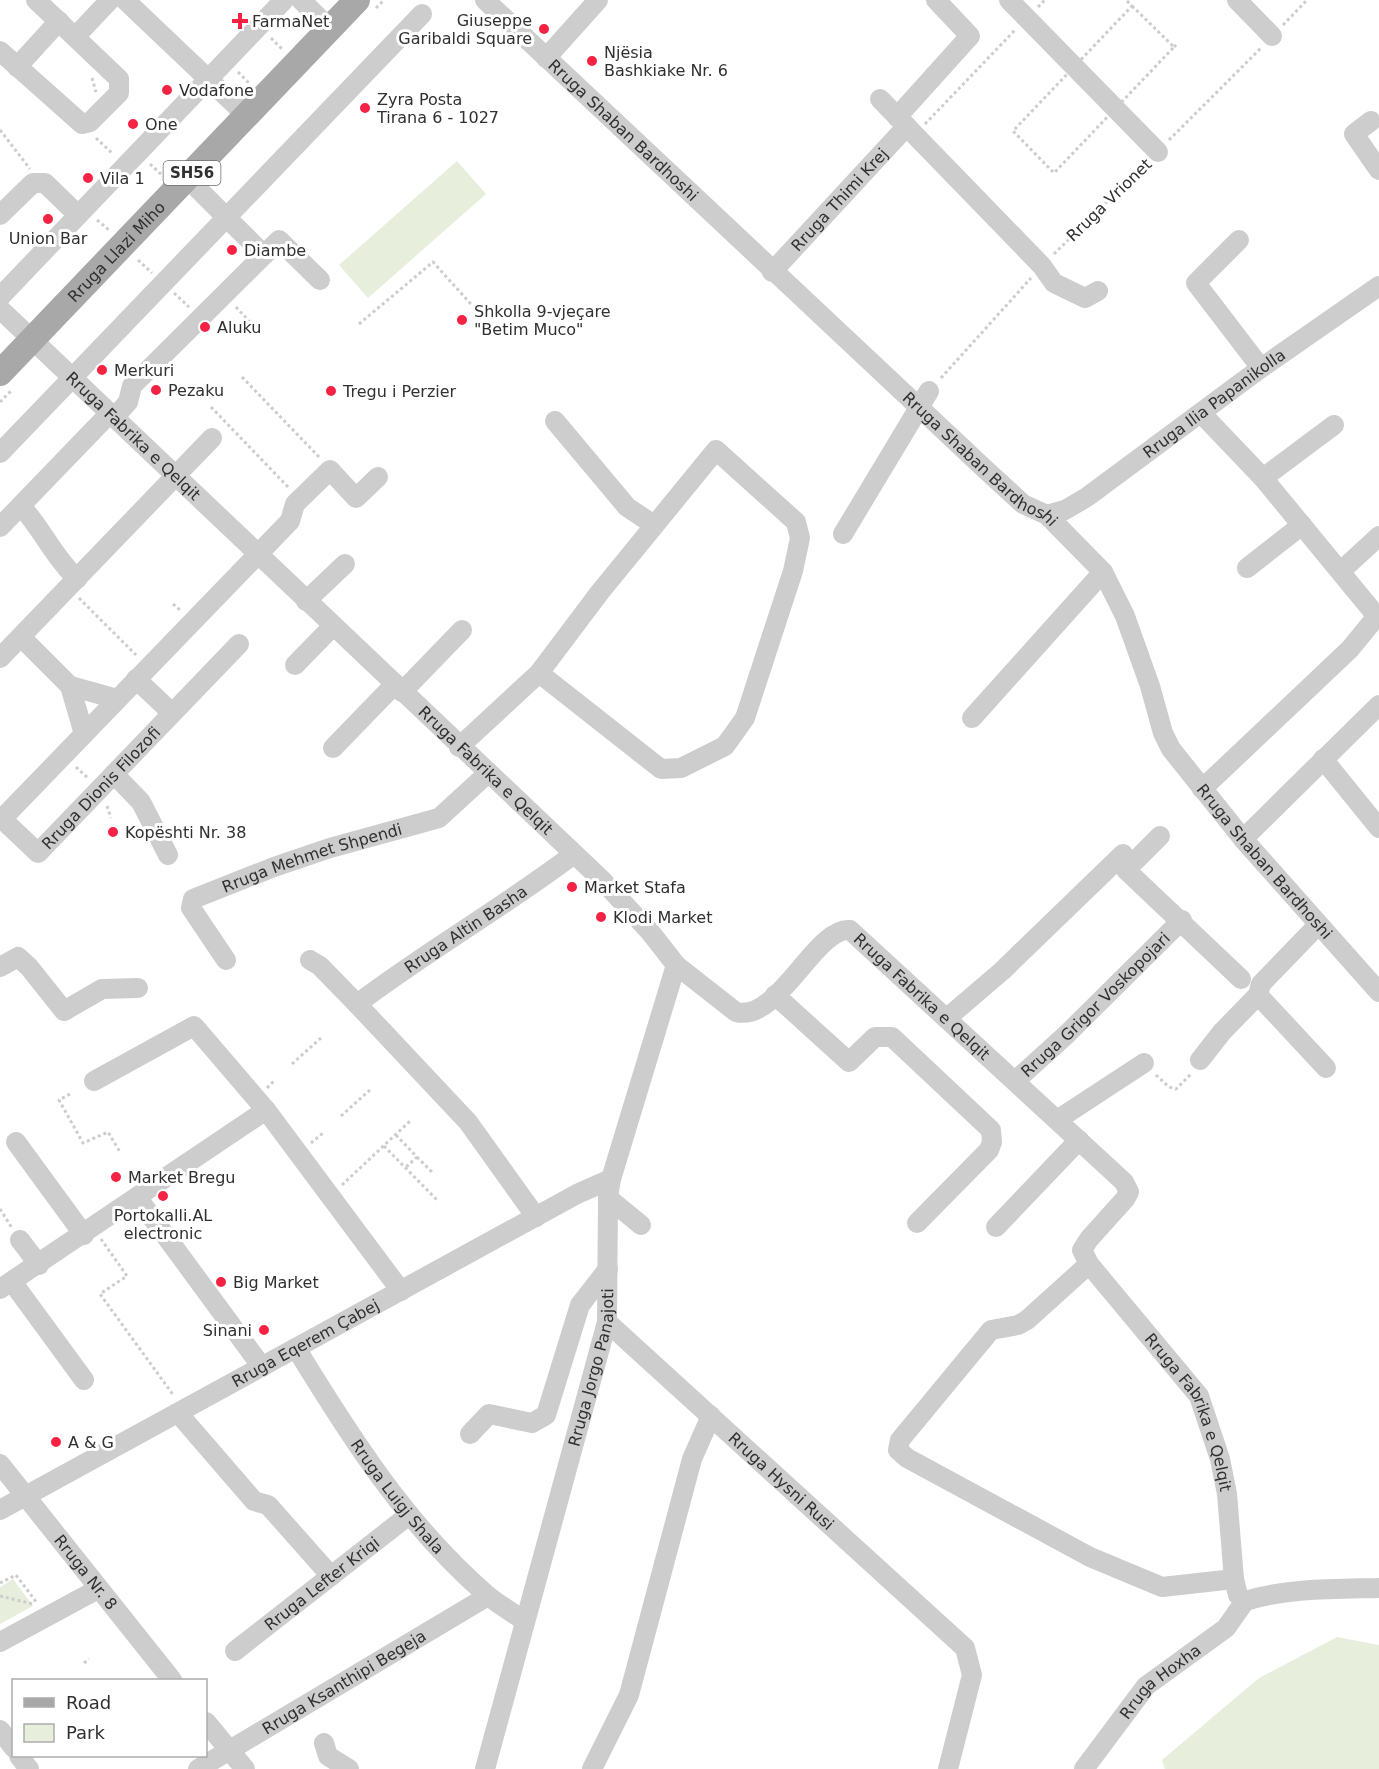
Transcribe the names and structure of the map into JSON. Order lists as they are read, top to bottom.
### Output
{
  "streets": {
    "main road": ["SH56", "Rruga Llazi Miho"],
    "street": [
      "Rruga Shaban Bardhoshi",
      "Rruga Thimi Krej",
      "Rruga Ilia Papanikolla",
      "Rruga Fabrika e Qelqit",
      "Rruga Dionis Filozofi",
      "Rruga Mehmet Shpendi",
      "Rruga Altin Basha",
      "Rruga Grigor Voskopojari",
      "Rruga Eqerem Çabej",
      "Rruga Jorgo Panajoti",
      "Rruga Hysni Rusi",
      "Rruga Luigj Shala",
      "Rruga Nr. 8",
      "Rruga Lefter Kriqi",
      "Rruga Ksanthipi Begeja",
      "Rruga Hoxha"
    ],
    "path": ["Rruga Vrionet"]
  },
  "crossings": [
    ["Rruga Shaban Bardhoshi", "Rruga Thimi Krej"],
    ["Rruga Shaban Bardhoshi", "Rruga Ilia Papanikolla"],
    ["Rruga Llazi Miho", "Rruga Fabrika e Qelqit"],
    ["Rruga Fabrika e Qelqit", "Rruga Dionis Filozofi"],
    ["Rruga Fabrika e Qelqit", "Rruga Mehmet Shpendi"],
    ["Rruga Fabrika e Qelqit", "Rruga Altin Basha"],
    ["Rruga Fabrika e Qelqit", "Rruga Grigor Voskopojari"],
    ["Rruga Fabrika e Qelqit", "Rruga Jorgo Panajoti"],
    ["Rruga Fabrika e Qelqit", "Rruga Hoxha"],
    ["Rruga Eqerem Çabej", "Rruga Jorgo Panajoti"],
    ["Rruga Eqerem Çabej", "Rruga Luigj Shala"],
    ["Rruga Eqerem Çabej", "Rruga Nr. 8"],
    ["Rruga Jorgo Panajoti", "Rruga Hysni Rusi"],
    ["Rruga Jorgo Panajoti", "Rruga Luigj Shala"],
    ["Rruga Luigj Shala", "Rruga Lefter Kriqi"],
    ["Rruga Luigj Shala", "Rruga Ksanthipi Begeja"]
  ],
  "places": {
    "health": ["FarmaNet"],
    "other": [
      "Giuseppe Garibaldi Square",
      "Njësia Bashkiake Nr. 6",
      "Vodafone",
      "Zyra Posta Tirana 6 - 1027",
      "One",
      "Vila 1",
      "Union Bar",
      "Diambe",
      "Shkolla 9-vjeçare \"Betim Muco\"",
      "Aluku",
      "Merkuri",
      "Pezaku",
      "Tregu i Perzier",
      "Kopështi Nr. 38",
      "Market Stafa",
      "Klodi Market",
      "Market Bregu",
      "Portokalli.AL electronic",
      "Big Market",
      "Sinani",
      "A & G"
    ]
  },
  "legend": ["Road", "Park"]
}
